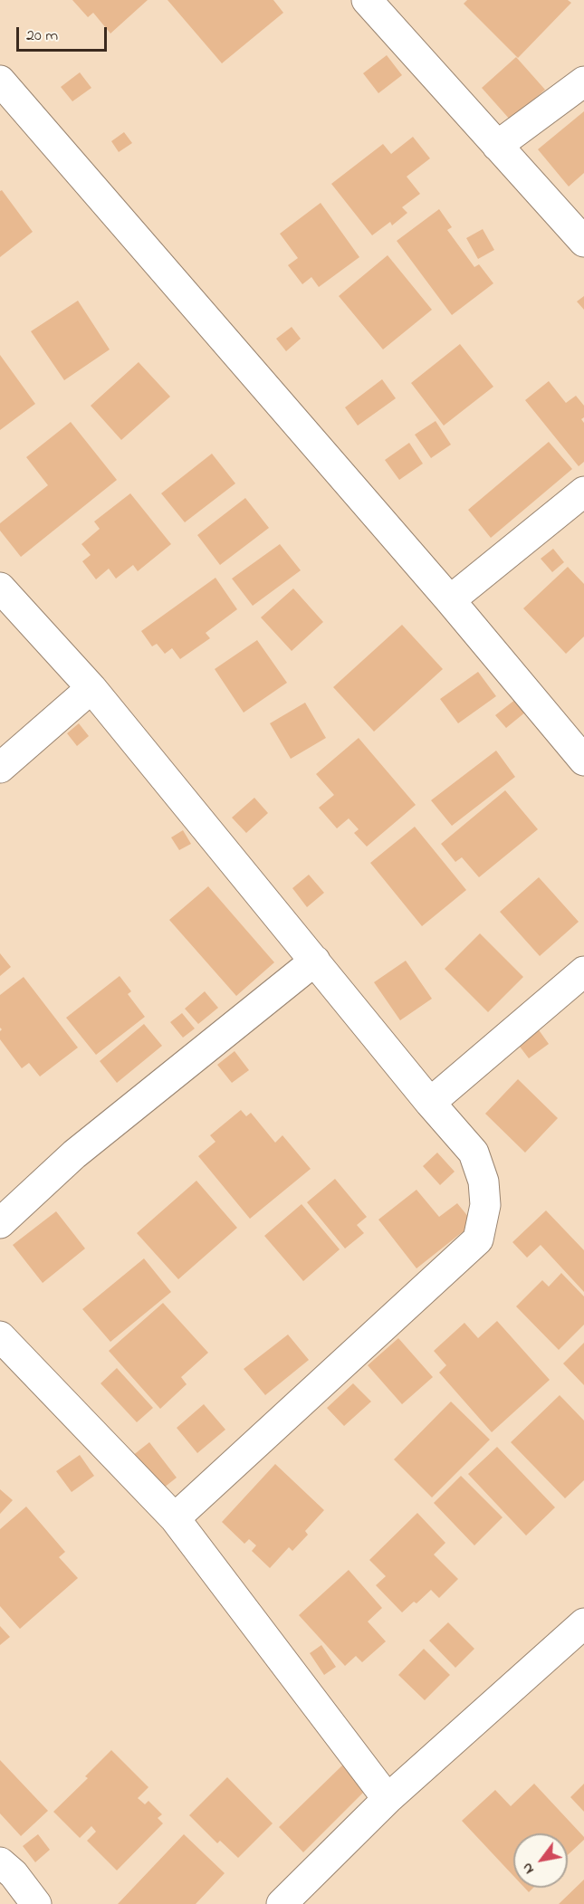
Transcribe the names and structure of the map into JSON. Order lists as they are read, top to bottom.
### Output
{
  "scale_bar": "20 m",
  "north": "bottom left"
}
